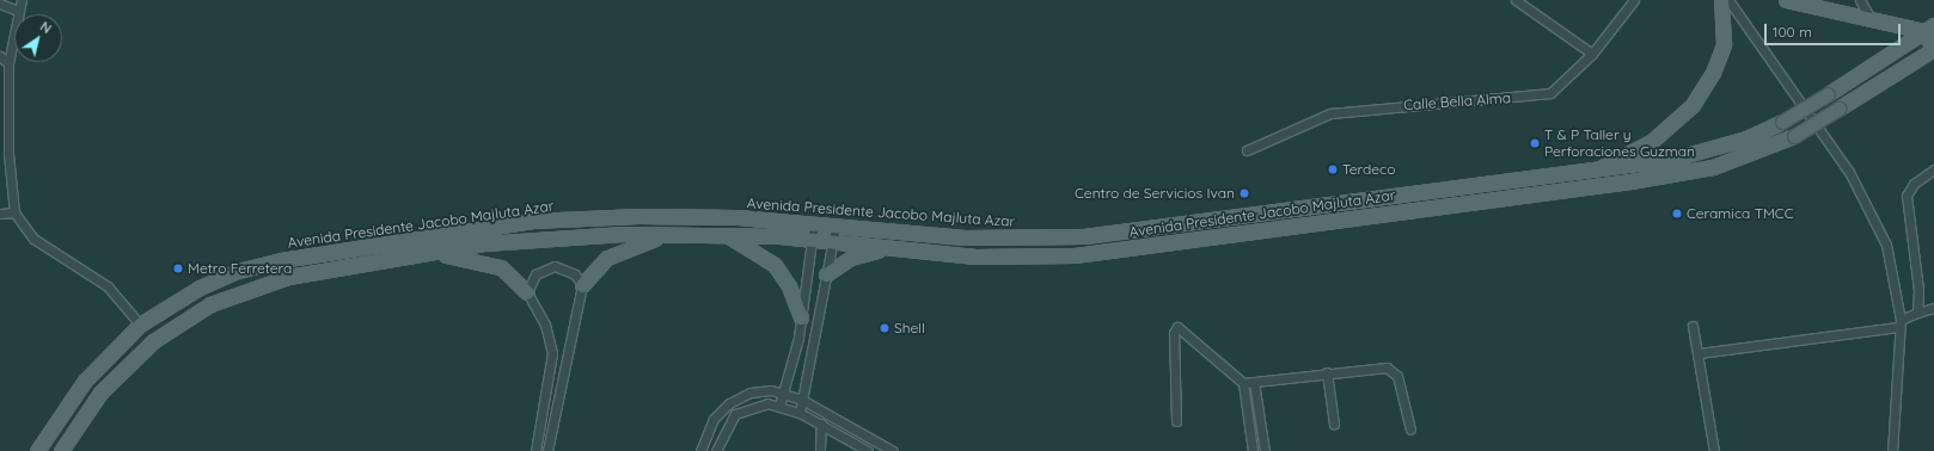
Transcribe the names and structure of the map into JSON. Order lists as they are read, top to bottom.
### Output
{
  "streets": {
    "main road": ["Avenida Presidente Jacobo Majluta Azar"],
    "street": ["Calle Bella Alma"]
  },
  "places": [
    "T & P Taller y Perforaciones Guzman",
    "Terdeco",
    "Centro de Servicios Ivan",
    "Ceramica TMCC",
    "Metro Ferretera",
    "Shell"
  ],
  "scale_bar": "100 m",
  "north": "top right"
}
